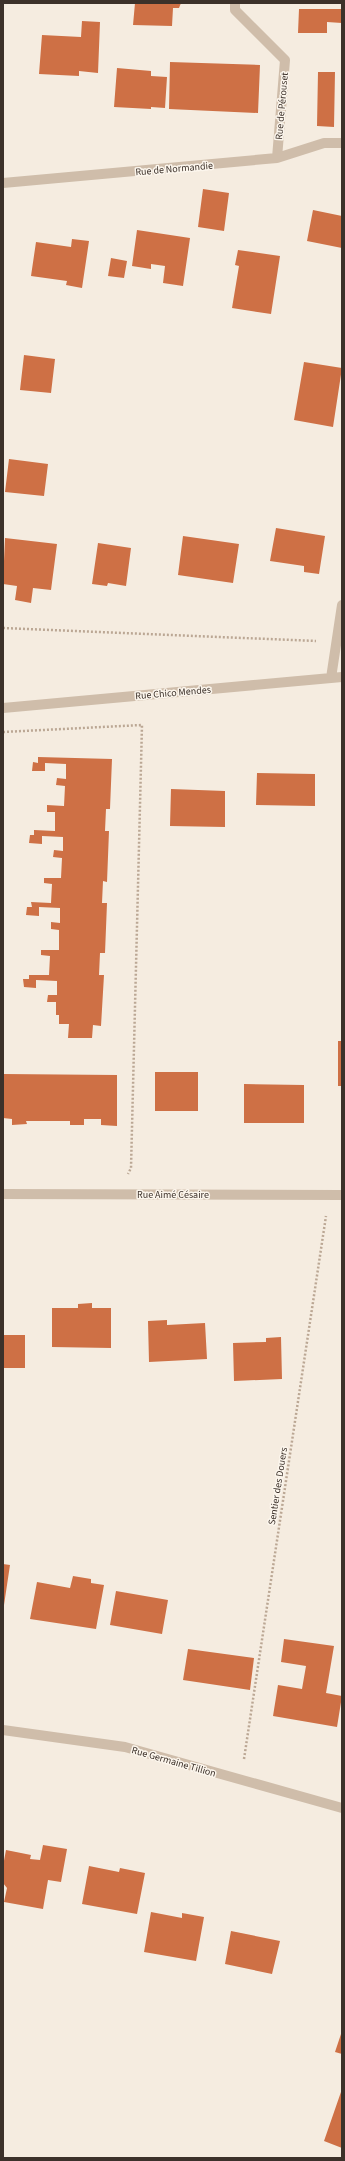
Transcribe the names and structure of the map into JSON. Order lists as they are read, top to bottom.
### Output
{
  "streets": {
    "street": [
      "Rue de Pérouset",
      "Rue de Normandie",
      "Rue Chico Mendes",
      "Rue Aimé Césaire",
      "Rue Germaine Tillion"
    ],
    "path": ["Sentier des Douers"]
  },
  "crossings": [
    ["Rue de Pérouset", "Rue de Normandie"],
    ["Rue Aimé Césaire", "Sentier des Douers"],
    ["Sentier des Douers", "Rue Germaine Tillion"]
  ]
}
